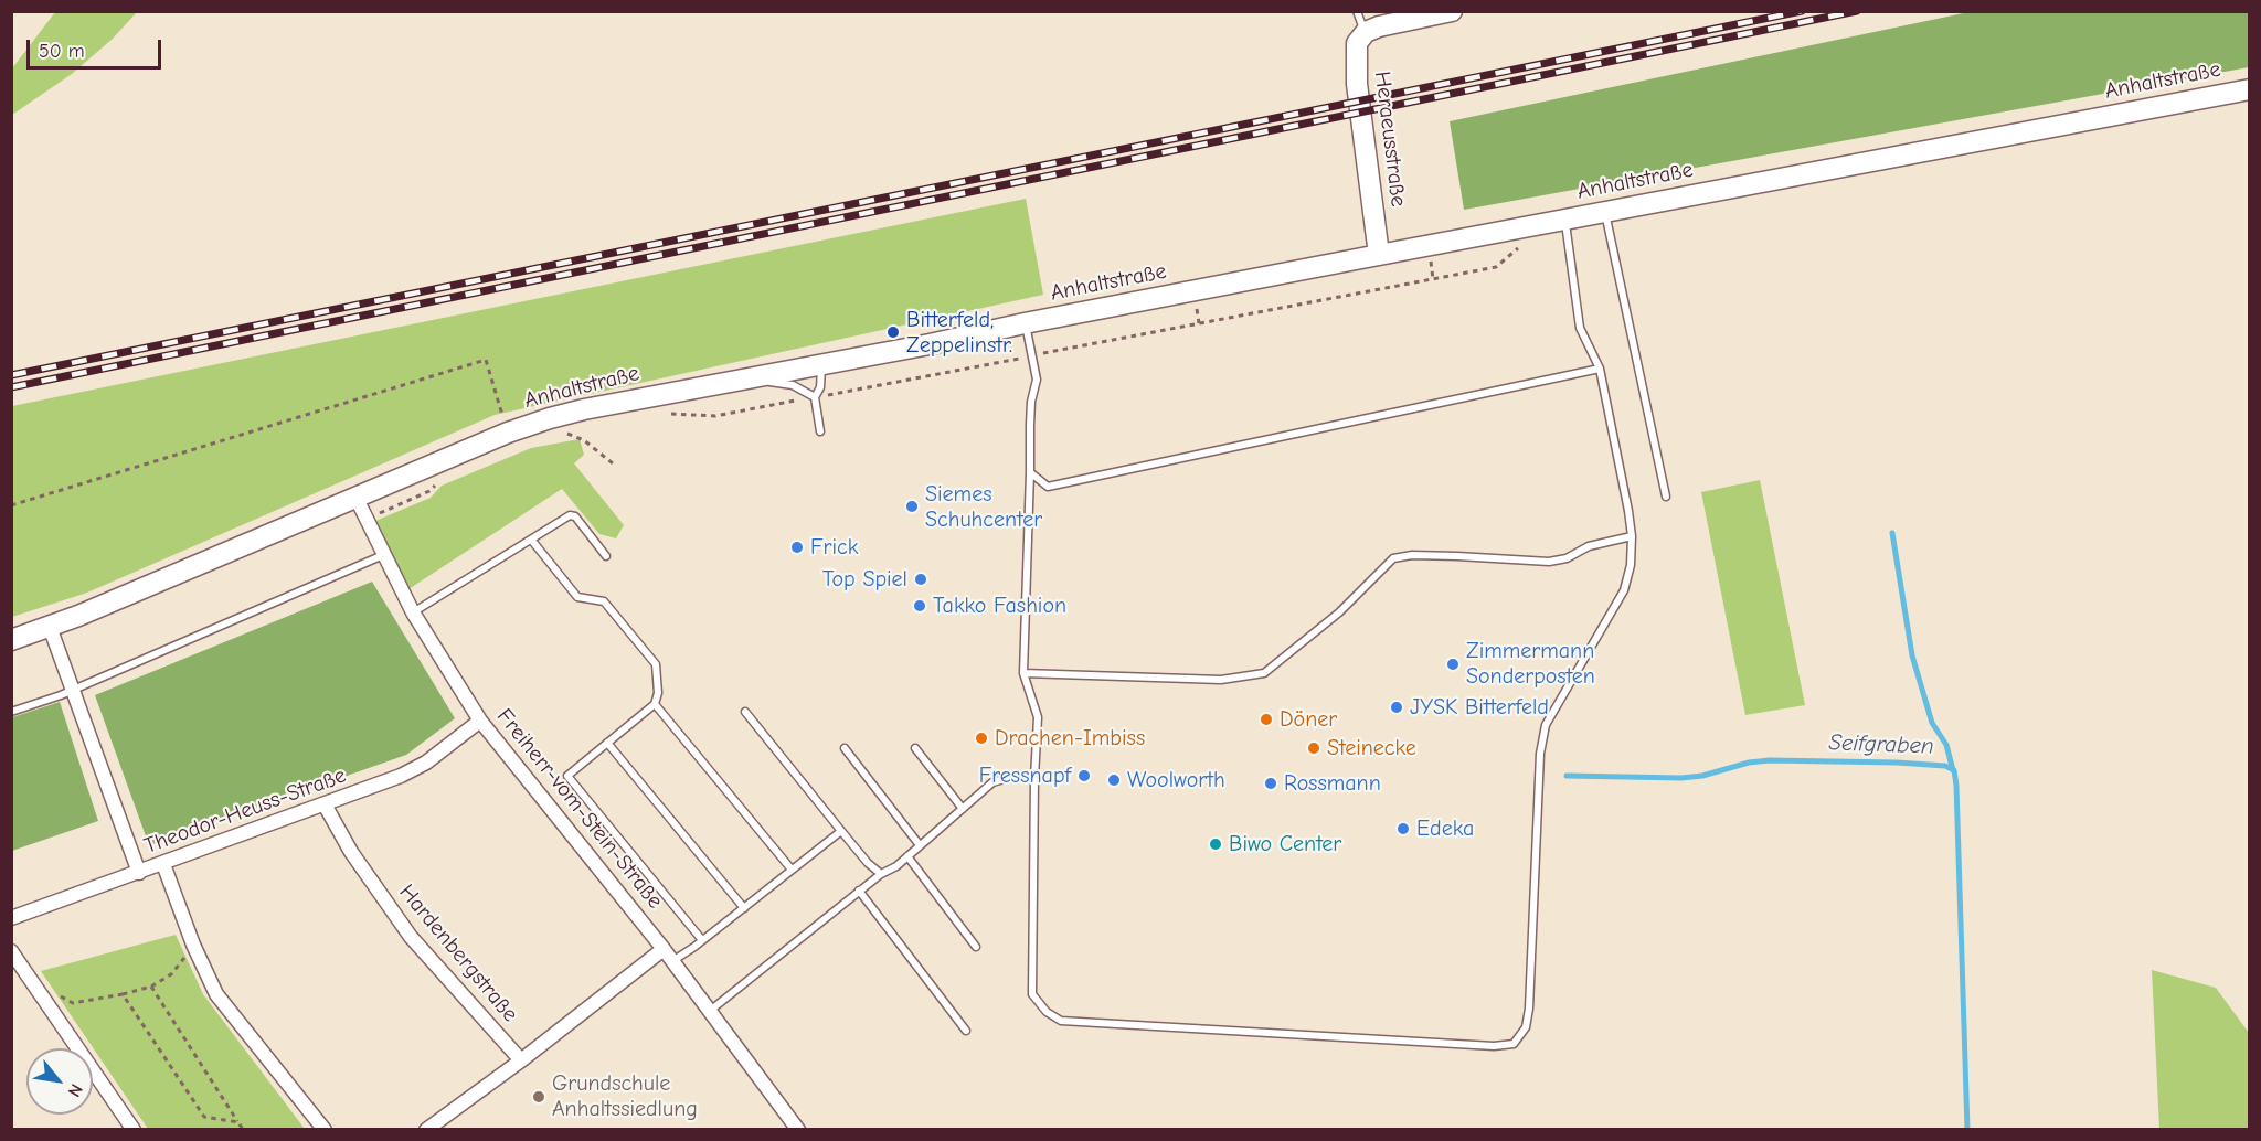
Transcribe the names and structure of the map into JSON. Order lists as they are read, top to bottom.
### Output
{
  "streets": {
    "street": [
      "Anhaltstraße",
      "Heraeusstraße",
      "Freiherr-vom-Stein-Straße",
      "Theodor-Heuss-Straße",
      "Hardenbergstraße"
    ]
  },
  "crossings": [
    ["Anhaltstraße", "Heraeusstraße"],
    ["Anhaltstraße", "Freiherr-vom-Stein-Straße"],
    ["Freiherr-vom-Stein-Straße", "Theodor-Heuss-Straße"],
    ["Theodor-Heuss-Straße", "Hardenbergstraße"]
  ],
  "water": ["Seifgraben"],
  "places": [
    "Bitterfeld, Zeppelinstr.",
    "Siemes Schuhcenter",
    "Frick",
    "Top Spiel",
    "Takko Fashion",
    "Zimmermann Sonderposten",
    "JYSK Bitterfeld",
    "Döner",
    "Drachen-Imbiss",
    "Steinecke",
    "Fressnapf",
    "Woolworth",
    "Rossmann",
    "Edeka",
    "Biwo Center",
    "Grundschule Anhaltssiedlung"
  ],
  "scale_bar": "50 m",
  "north": "bottom right"
}
